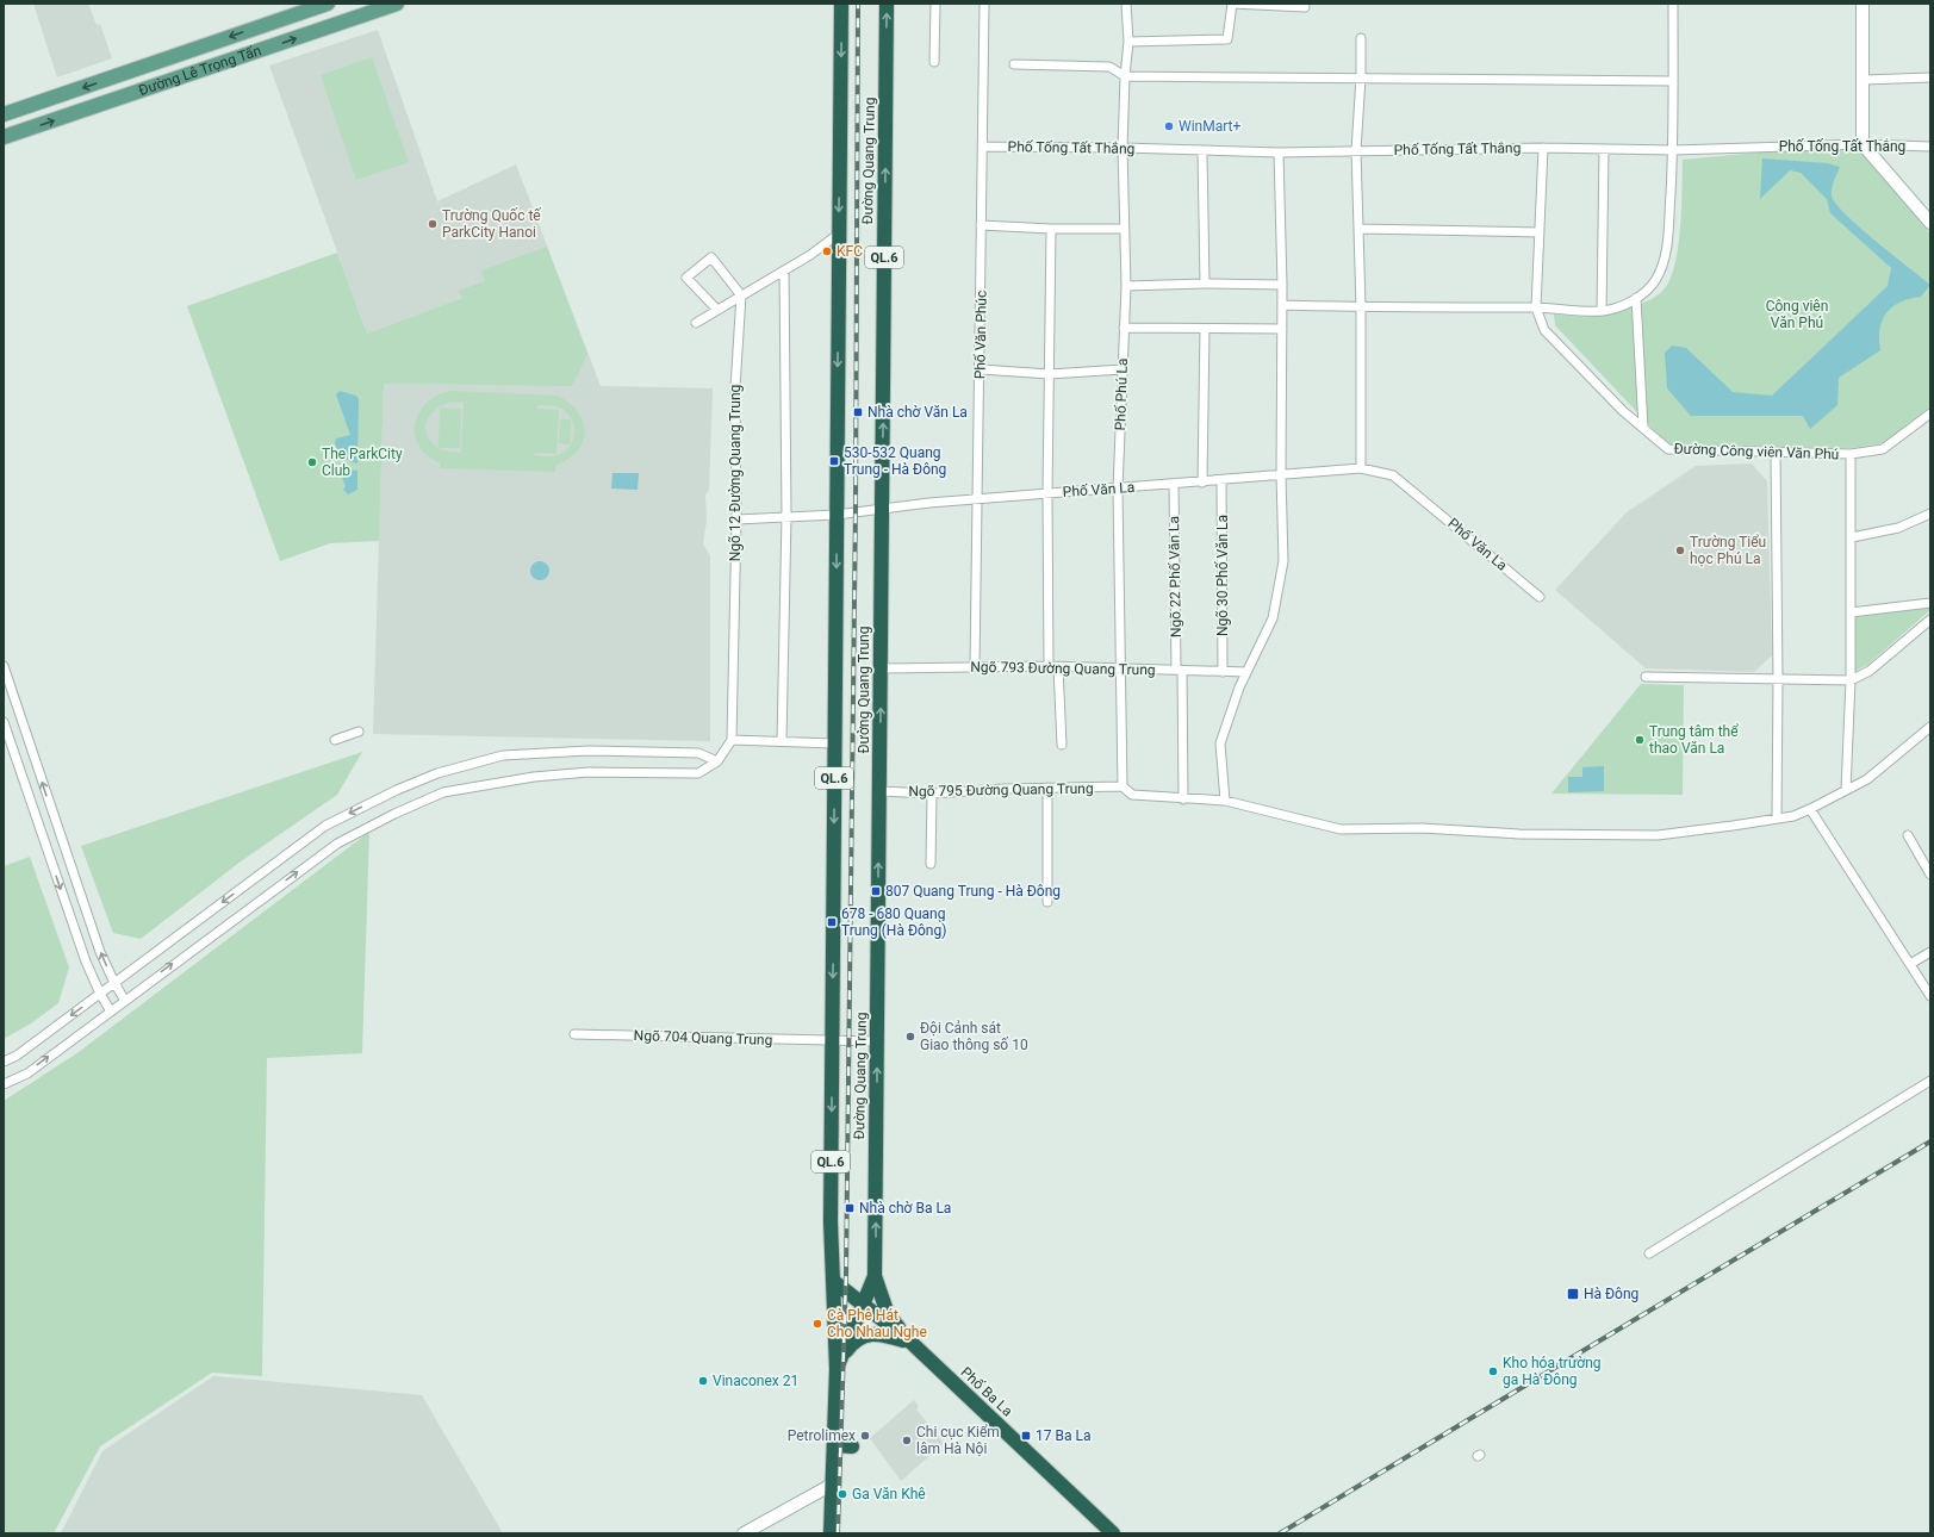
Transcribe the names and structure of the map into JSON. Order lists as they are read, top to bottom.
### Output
{
  "streets": {
    "highway": ["Đường Quang Trung", "QL.6", "Phố Ba La"],
    "main road": ["Đường Lê Trọng Tấn"],
    "street": [
      "Phố Tống Tất Thắng",
      "Phố Văn Phúc",
      "Phố Phú La",
      "Đường Công viên Văn Phú",
      "Ngõ 12 Đường Quang Trung",
      "Phố Văn La",
      "Ngõ 30 Phố Văn La",
      "Ngõ 22 Phố Văn La",
      "Ngõ 793 Đường Quang Trung",
      "Ngõ 795 Đường Quang Trung",
      "Ngõ 704 Quang Trung"
    ]
  },
  "crossings": [
    ["Phố Tống Tất Thắng", "Phố Văn Phúc"],
    ["Phố Tống Tất Thắng", "Phố Phú La"],
    ["Phố Tống Tất Thắng", "Đường Công viên Văn Phú"],
    ["Đường Quang Trung", "Phố Văn La"],
    ["Đường Quang Trung", "Ngõ 793 Đường Quang Trung"],
    ["Đường Quang Trung", "Ngõ 795 Đường Quang Trung"],
    ["Đường Quang Trung", "Ngõ 704 Quang Trung"],
    ["Đường Quang Trung", "Phố Ba La"],
    ["Phố Văn Phúc", "Phố Văn La"],
    ["Phố Văn Phúc", "Ngõ 793 Đường Quang Trung"],
    ["Phố Phú La", "Phố Văn La"],
    ["Phố Phú La", "Ngõ 793 Đường Quang Trung"],
    ["Phố Phú La", "Ngõ 795 Đường Quang Trung"],
    ["Ngõ 12 Đường Quang Trung", "Phố Văn La"],
    ["Phố Văn La", "Ngõ 30 Phố Văn La"],
    ["Phố Văn La", "Ngõ 22 Phố Văn La"],
    ["Ngõ 30 Phố Văn La", "Ngõ 793 Đường Quang Trung"],
    ["Ngõ 22 Phố Văn La", "Ngõ 793 Đường Quang Trung"]
  ],
  "parks": ["Công viên Văn Phú"],
  "places": {
    "other": [
      "WinMart+",
      "Trường Quốc tế ParkCity Hanoi",
      "KFC",
      "The ParkCity Club",
      "Trường Tiểu học Phú La",
      "Trung tâm thể thao Văn La",
      "Đội Cảnh sát Giao thông số 10",
      "Cà Phê Hát Cho Nhau Nghe",
      "Kho hóa trường ga Hà Đông",
      "Vinaconex 21",
      "Petrolimex",
      "Chi cục Kiểm lâm Hà Nội",
      "Ga Văn Khê"
    ],
    "transit": [
      "Nhà chờ Văn La",
      "530-532 Quang Trung - Hà Đông",
      "807 Quang Trung - Hà Đông",
      "678 - 680 Quang Trung (Hà Đông)",
      "Nhà chờ Ba La",
      "Hà Đông",
      "17 Ba La"
    ]
  }
}
